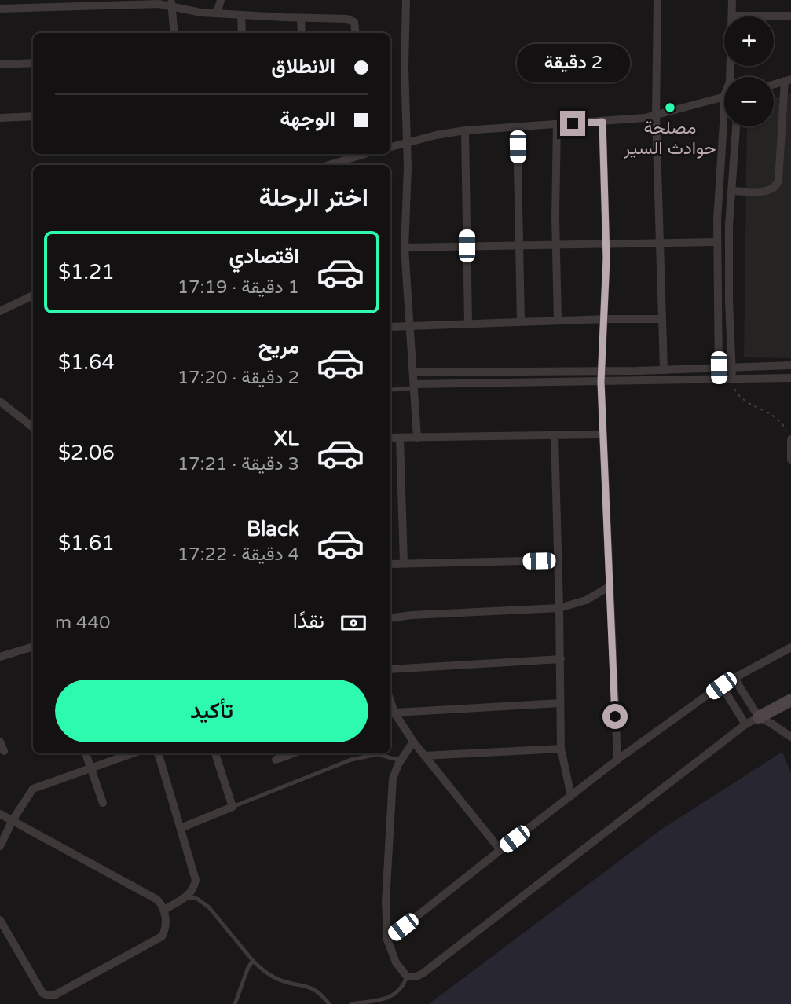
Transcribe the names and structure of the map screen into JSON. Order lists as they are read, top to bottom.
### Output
{
  "places": ["مصلحة حوادث السير"],
  "page": {
    "map_buttons": ["+", "−"],
    "banner": ["الانطلاق", "الوجهة"],
    "bubble": "2 دقيقة",
    "heading": "اختر الرحلة",
    "list": [
      {
        "name": "اقتصادي",
        "note": "1 دقيقة · 17:19",
        "value": "$1.21"
      },
      {
        "name": "مريح",
        "note": "2 دقيقة · 17:20",
        "value": "$1.64"
      },
      {
        "name": "XL",
        "note": "3 دقيقة · 17:21",
        "value": "$2.06"
      },
      {
        "name": "Black",
        "note": "4 دقيقة · 17:22",
        "value": "$1.61"
      }
    ],
    "pay": ["نقدًا", "440 m"],
    "buttons": "تأكيد"
  }
}
